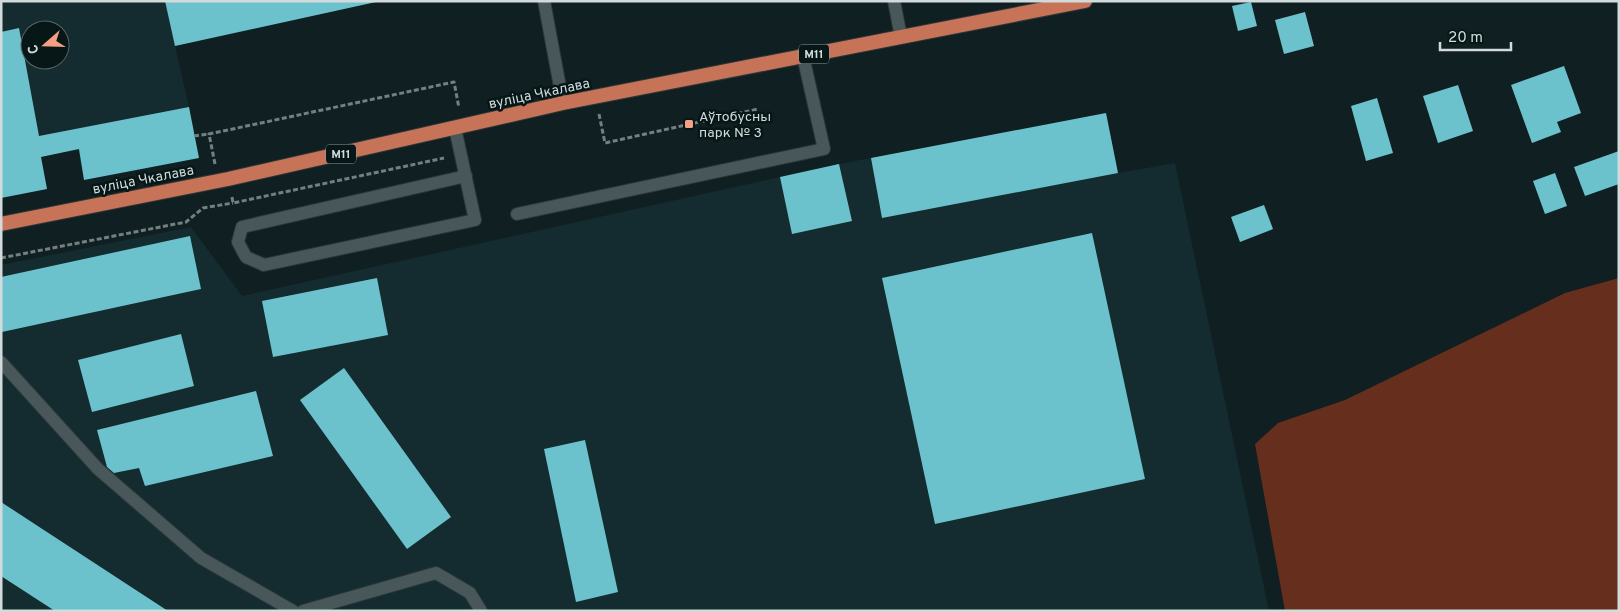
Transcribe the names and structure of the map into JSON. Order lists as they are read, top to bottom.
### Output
{
  "streets": {
    "highway": ["М11", "вуліца Чкалава"]
  },
  "places": {
    "transit": ["Аўтобусны парк № 3"]
  },
  "scale_bar": "20 m",
  "north": "left"
}
